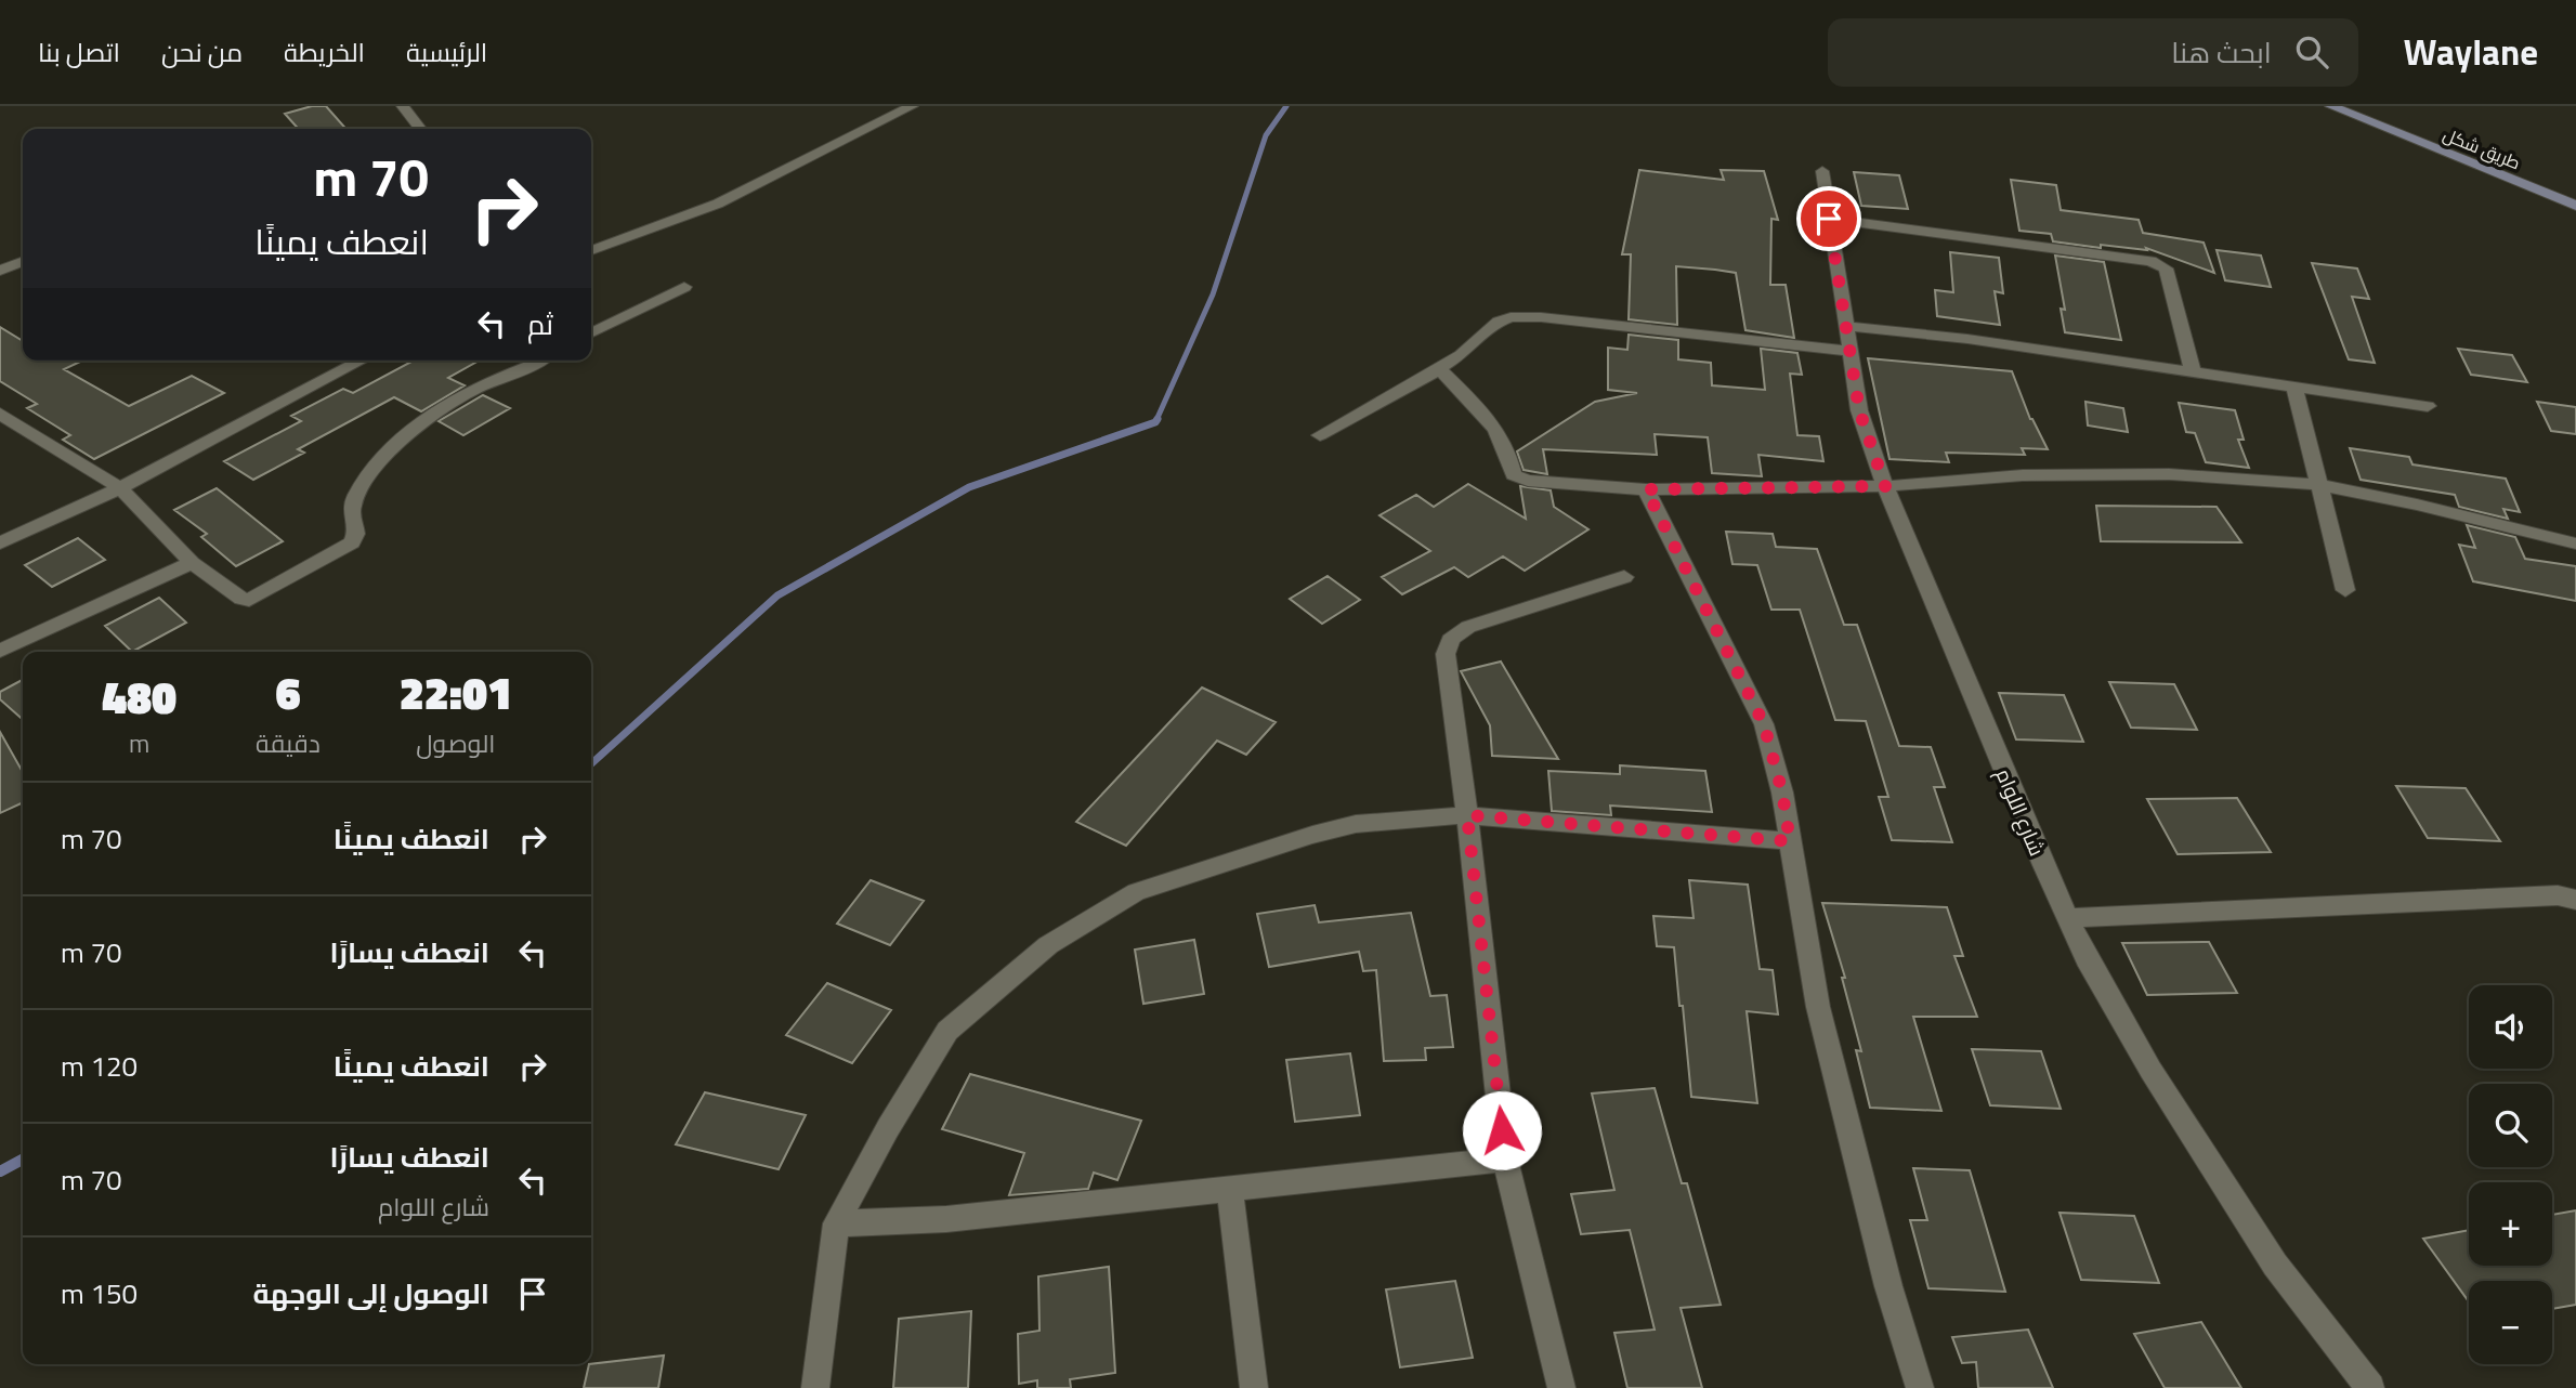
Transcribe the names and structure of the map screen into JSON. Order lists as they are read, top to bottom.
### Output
{
  "streets": {
    "main road": ["طريق شكل"],
    "street": ["شارع اللوام"]
  },
  "page": {
    "header": "Waylane",
    "search": "ابحث هنا",
    "nav": [
      "الرئيسية",
      "الخريطة",
      "من نحن",
      "اتصل بنا"
    ],
    "turn": ["70 m", "انعطف يمينًا"],
    "then": "ثم",
    "eta": [
      "22:01",
      "الوصول",
      "6",
      "دقيقة",
      "480",
      "m"
    ],
    "list": [
      {
        "name": "انعطف يمينًا",
        "value": "70 m"
      },
      {
        "name": "انعطف يسارًا",
        "value": "70 m"
      },
      {
        "name": "انعطف يمينًا",
        "value": "120 m"
      },
      {
        "name": "انعطف يسارًا",
        "note": "شارع اللوام",
        "value": "70 m"
      },
      {
        "name": "الوصول إلى الوجهة",
        "value": "150 m"
      }
    ],
    "map_buttons": ["+", "−"]
  }
}
